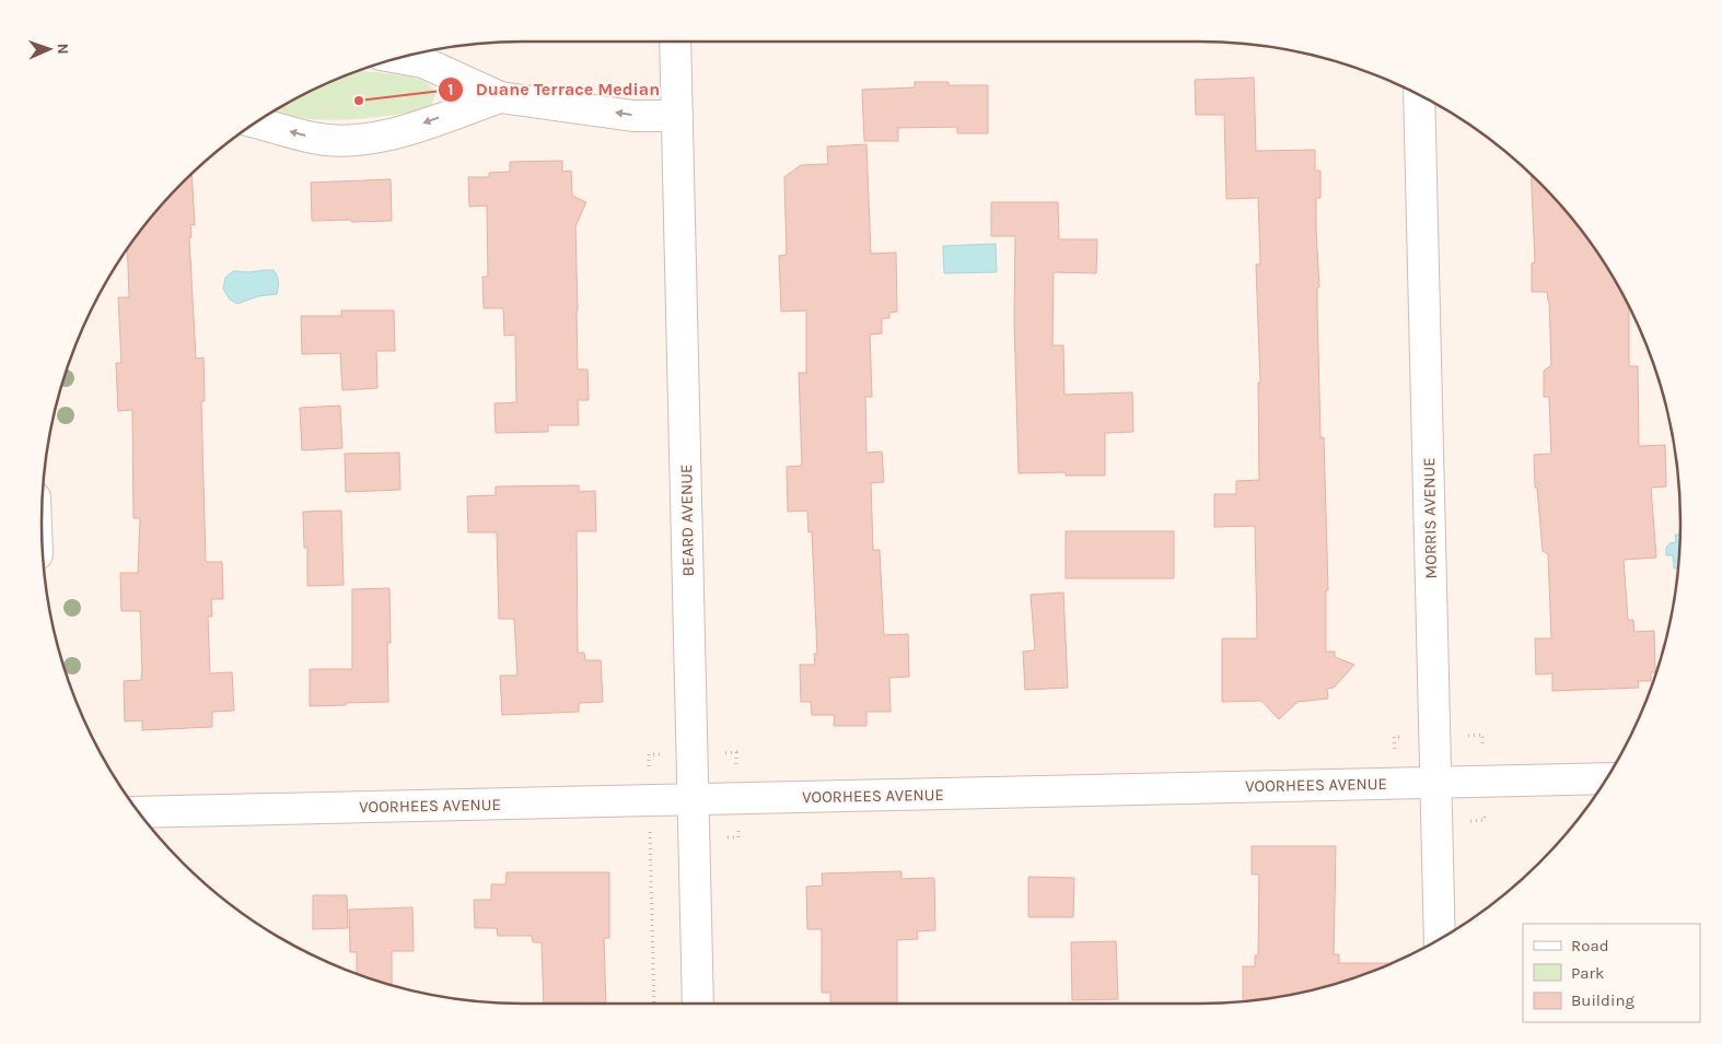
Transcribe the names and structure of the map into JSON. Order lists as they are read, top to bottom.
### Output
{
  "streets": {
    "street": ["MORRIS AVENUE", "BEARD AVENUE", "VOORHEES AVENUE"]
  },
  "crossings": [
    ["MORRIS AVENUE", "VOORHEES AVENUE"],
    ["BEARD AVENUE", "VOORHEES AVENUE"]
  ],
  "places": ["Duane Terrace Median"],
  "legend": ["Road", "Park", "Building"],
  "north": "right"
}
